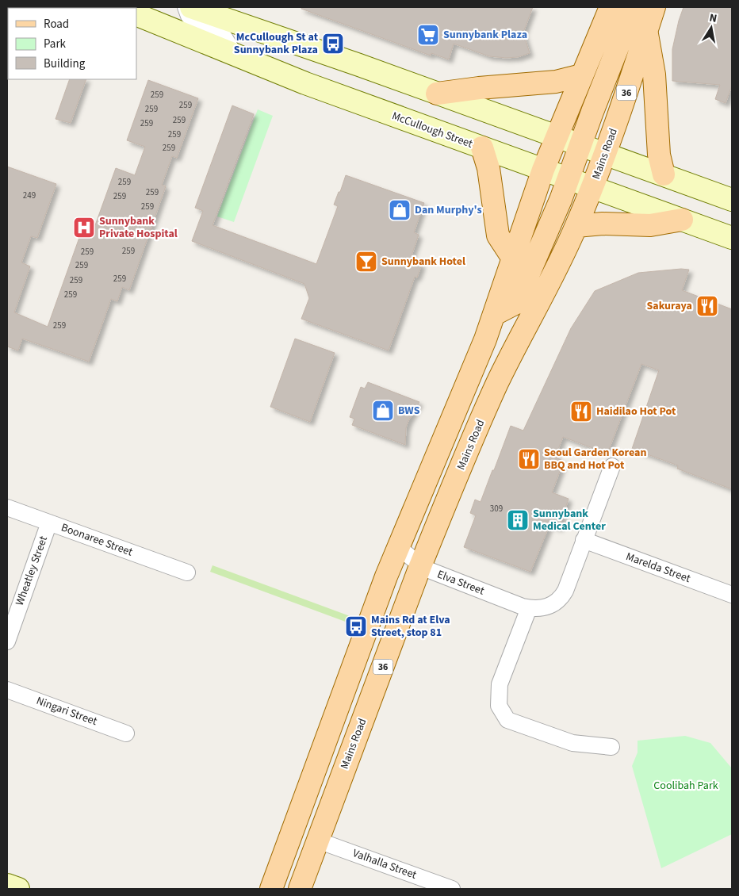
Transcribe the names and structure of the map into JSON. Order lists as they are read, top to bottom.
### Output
{
  "streets": {
    "main road": ["36", "McCullough Street", "Mains Road"],
    "street": [
      "Boonaree Street",
      "Marelda Street",
      "Wheatley Street",
      "Elva Street",
      "Ningari Street",
      "Valhalla Street"
    ]
  },
  "crossings": [
    ["36", "McCullough Street"],
    ["36", "Elva Street"],
    ["McCullough Street", "Mains Road"],
    ["Mains Road", "Elva Street"],
    ["Mains Road", "Valhalla Street"],
    ["Boonaree Street", "Wheatley Street"]
  ],
  "parks": ["Coolibah Park"],
  "places": {
    "supermarket": ["Sunnybank Plaza"],
    "bus stop": ["McCullough St at Sunnybank Plaza", "Mains Rd at Elva Street, stop 81"],
    "shop": ["Dan Murphy's", "BWS"],
    "hospital": ["Sunnybank Private Hospital"],
    "bar": ["Sunnybank Hotel"],
    "restaurant": ["Sakuraya", "Haidilao Hot Pot", "Seoul Garden Korean BBQ and Hot Pot"],
    "building": ["Sunnybank Medical Center"]
  },
  "house_numbers": [
    "259",
    "259",
    "259",
    "259",
    "259",
    "259",
    "259",
    "259",
    "259",
    "249",
    "259",
    "259",
    "259",
    "259",
    "259",
    "259",
    "259",
    "259",
    "259",
    "309"
  ],
  "legend": ["Road", "Park", "Building"],
  "north": "top"
}
